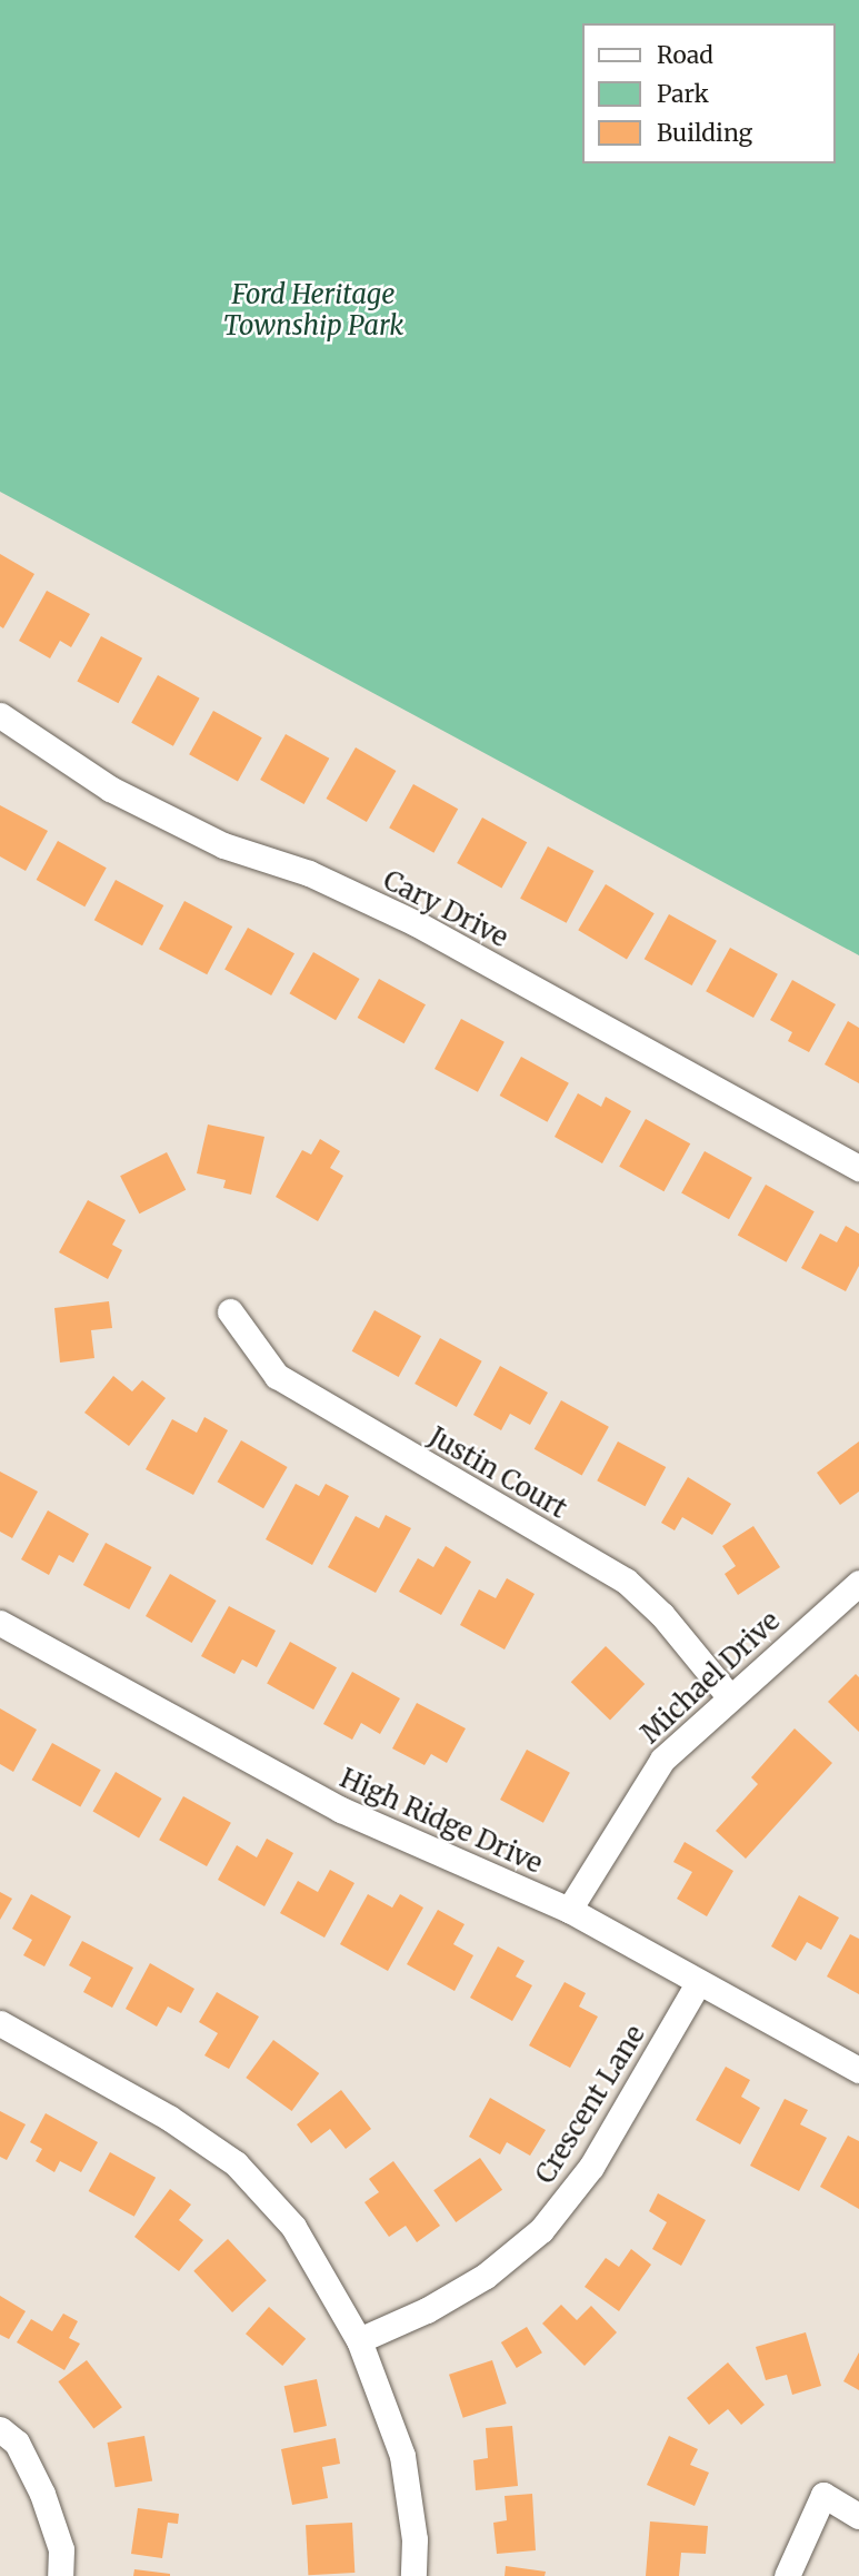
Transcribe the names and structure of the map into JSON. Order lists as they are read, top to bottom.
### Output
{
  "streets": {
    "street": [
      "Cary Drive",
      "Justin Court",
      "Michael Drive",
      "High Ridge Drive",
      "Crescent Lane"
    ]
  },
  "crossings": [
    ["Justin Court", "Michael Drive"],
    ["Michael Drive", "High Ridge Drive"],
    ["High Ridge Drive", "Crescent Lane"]
  ],
  "parks": ["Ford Heritage Township Park"],
  "legend": ["Road", "Park", "Building"]
}
